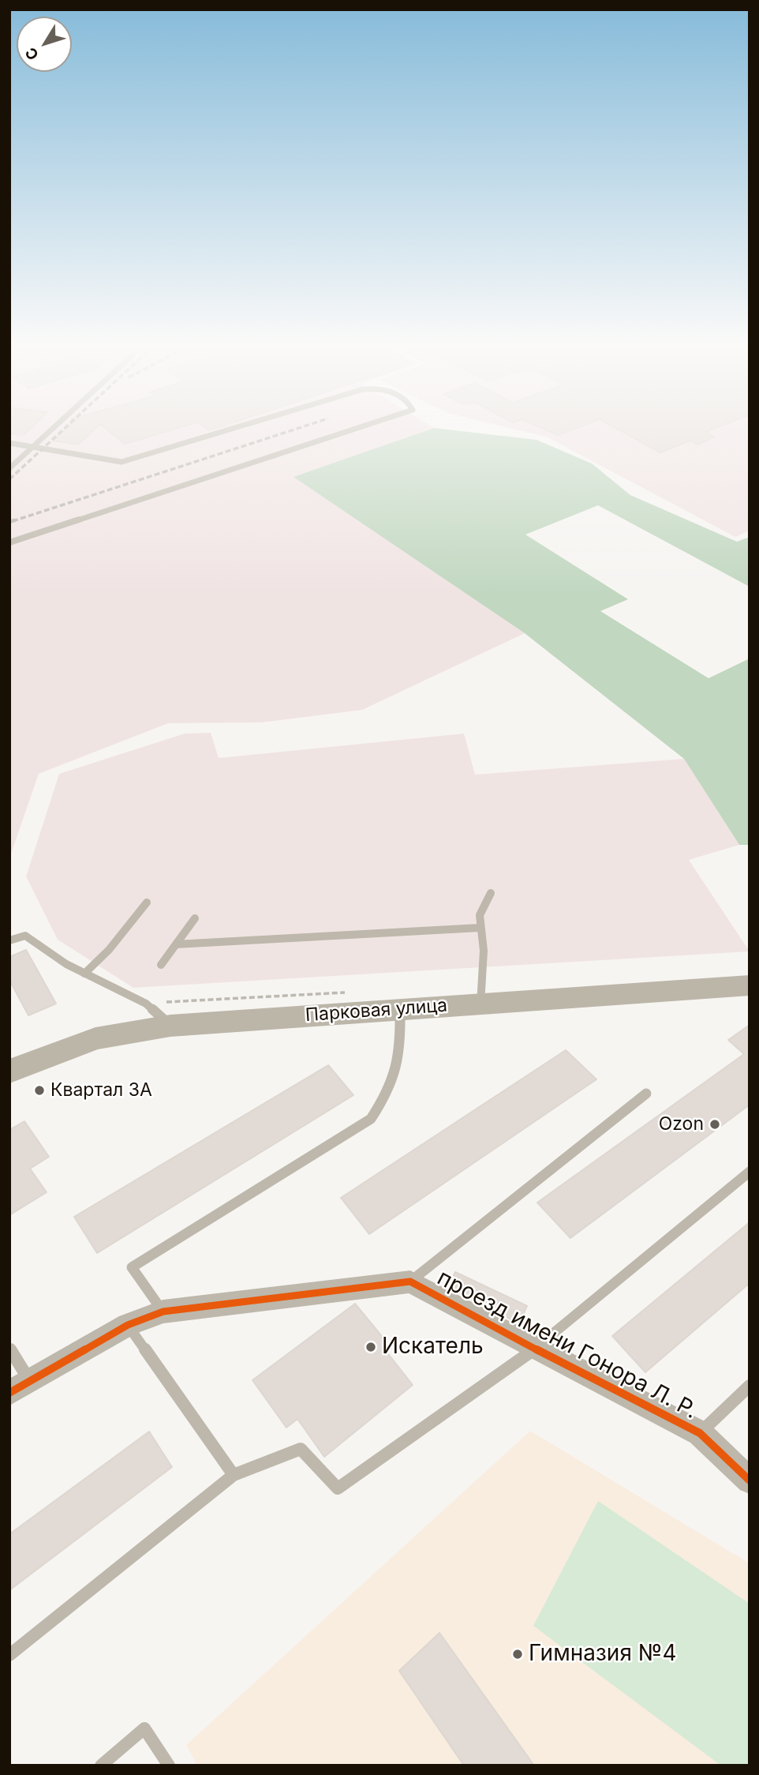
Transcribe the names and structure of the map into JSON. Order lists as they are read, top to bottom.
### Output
{
  "streets": {
    "main road": ["Парковая улица"],
    "street": ["проезд имени Гонора Л. Р."]
  },
  "places": [
    "Квартал 3А",
    "Ozon",
    "Искатель",
    "Гимназия №4"
  ],
  "north": "bottom left"
}
